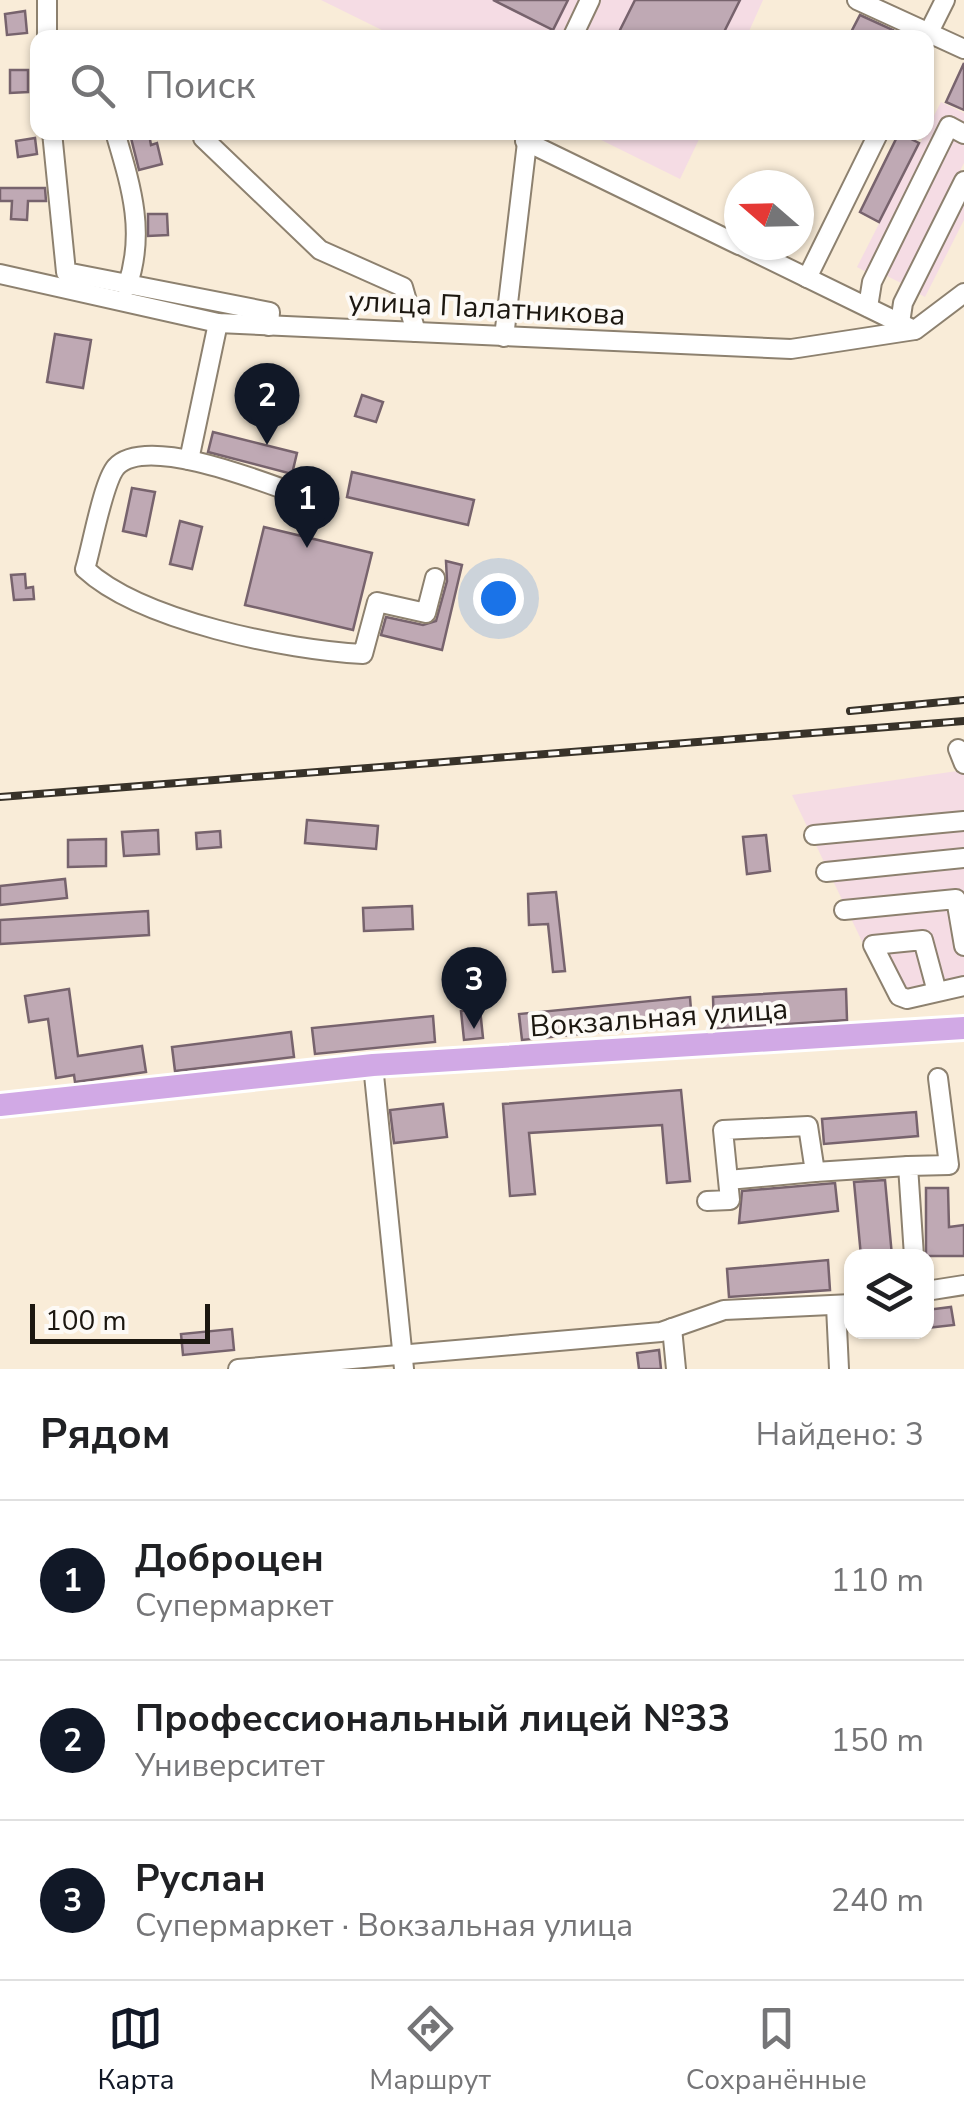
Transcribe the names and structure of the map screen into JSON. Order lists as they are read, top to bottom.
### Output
{
  "streets": {
    "main road": ["Вокзальная улица"],
    "street": ["улица Палатникова"]
  },
  "scale_bar": "100 m",
  "north": "left",
  "page": {
    "search": "Поиск",
    "pins": ["2", "1", "3"],
    "scale": "100 m",
    "heading": ["Рядом", "Найдено: 3"],
    "list": [
      {
        "mark": "1",
        "name": "Доброцен",
        "note": "Супермаркет",
        "value": "110 m"
      },
      {
        "mark": "2",
        "name": "Профессиональный лицей №33",
        "note": "Университет",
        "value": "150 m"
      },
      {
        "mark": "3",
        "name": "Руслан",
        "note": "Супермаркет · Вокзальная улица",
        "value": "240 m"
      }
    ],
    "nav": ["Карта", "Маршрут", "Сохранённые"]
  }
}
